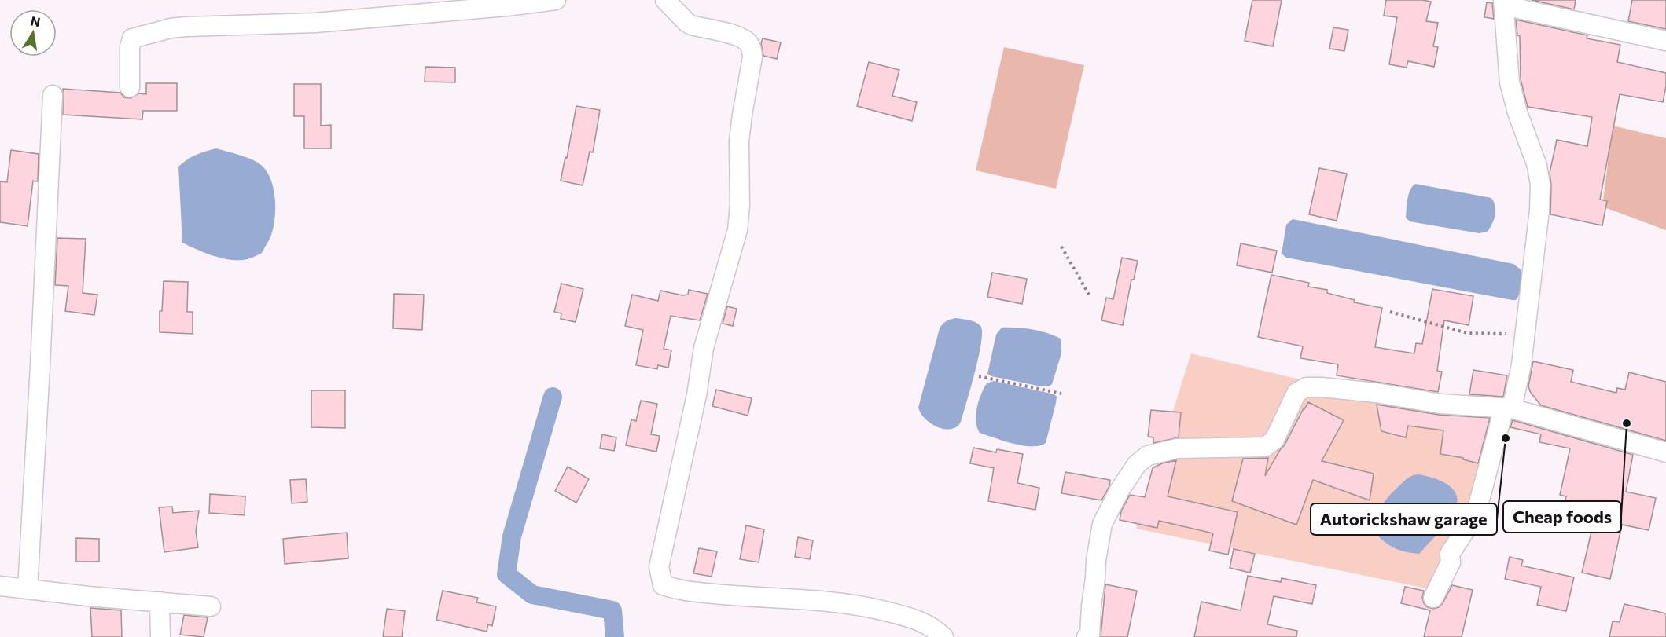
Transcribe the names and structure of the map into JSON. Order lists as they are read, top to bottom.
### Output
{
  "places": ["Cheap foods", "Autorickshaw garage"],
  "north": "top"
}
